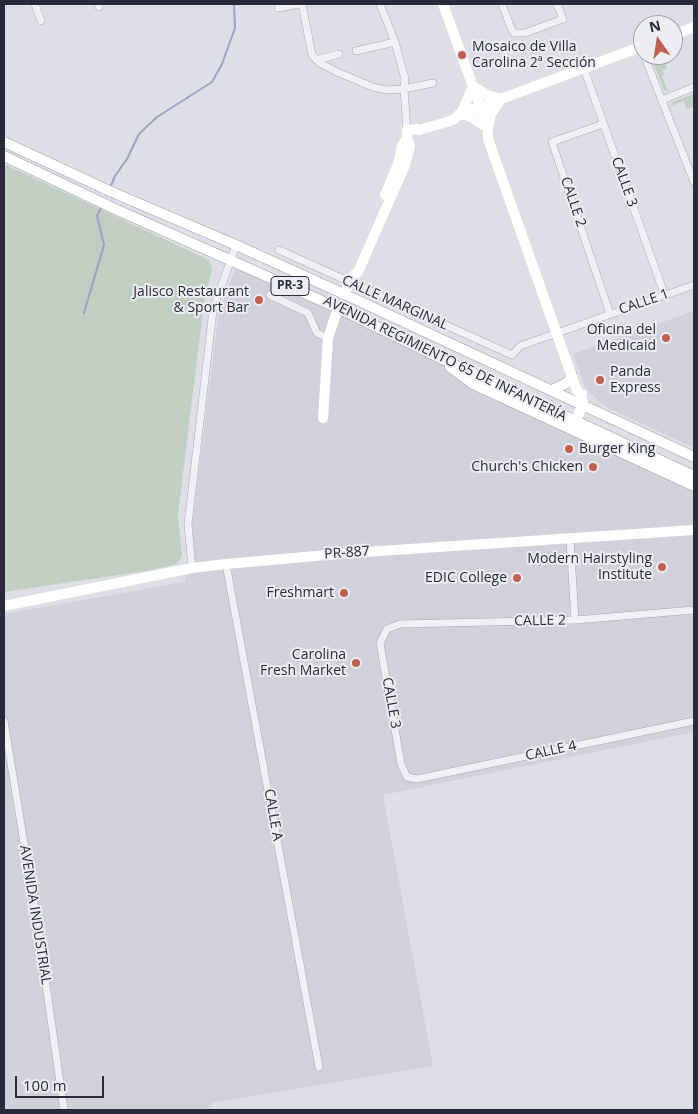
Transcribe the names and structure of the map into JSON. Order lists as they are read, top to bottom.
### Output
{
  "streets": {
    "street": [
      "CALLE 3",
      "CALLE 2",
      "PR-3",
      "CALLE 1",
      "CALLE MARGINAL",
      "AVENIDA REGIMIENTO 65 DE INFANTERÍA",
      "PR-887",
      "CALLE 4",
      "CALLE A",
      "AVENIDA INDUSTRIAL"
    ]
  },
  "crossings": [
    ["CALLE 3", "CALLE 2"],
    ["CALLE 3", "CALLE 1"],
    ["CALLE 3", "CALLE 4"],
    ["CALLE 2", "CALLE 1"],
    ["CALLE 1", "CALLE MARGINAL"],
    ["PR-887", "CALLE A"]
  ],
  "places": [
    "Mosaico de Villa Carolina 2ª Sección",
    "Jalisco Restaurant & Sport Bar",
    "Oficina del Medicaid",
    "Panda Express",
    "Burger King",
    "Church's Chicken",
    "Modern Hairstyling Institute",
    "EDIC College",
    "Freshmart",
    "Carolina Fresh Market"
  ],
  "scale_bar": "100 m",
  "north": "top"
}
